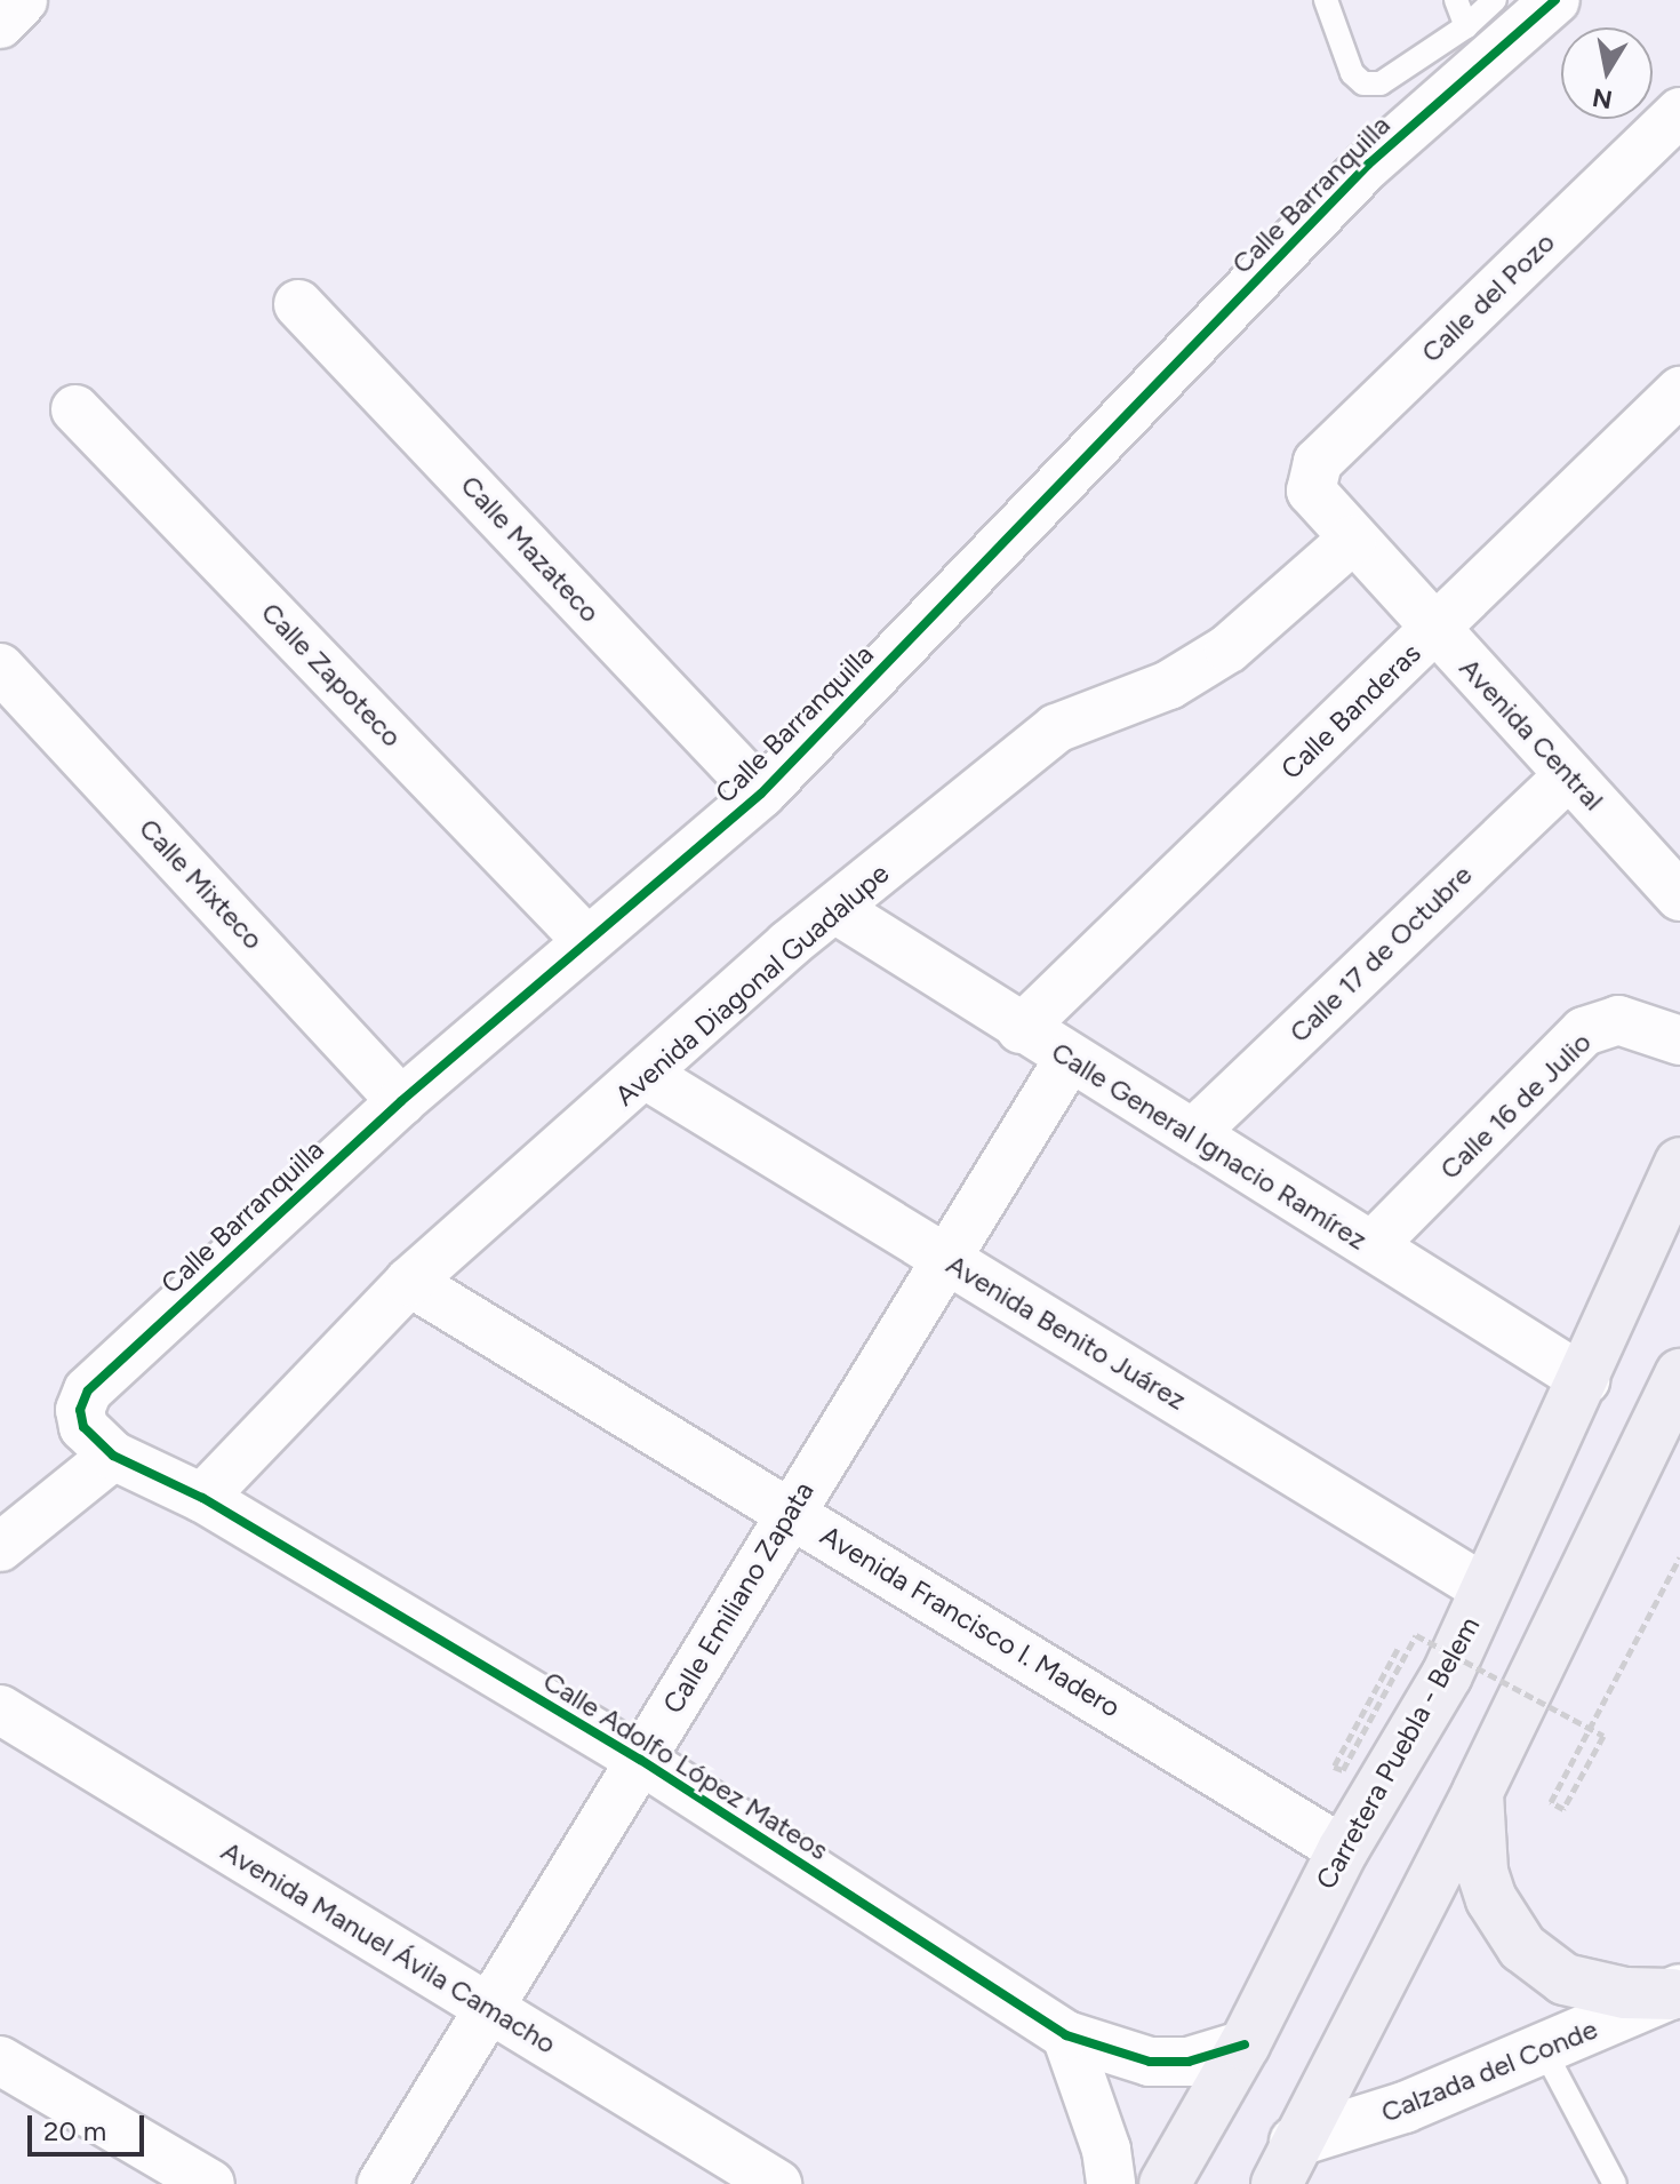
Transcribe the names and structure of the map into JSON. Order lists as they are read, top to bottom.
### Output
{
  "streets": {
    "main road": ["Carretera Puebla - Belem"],
    "street": [
      "Calle Barranquilla",
      "Calle del Pozo",
      "Calle Mazateco",
      "Calle Zapoteco",
      "Calle Banderas",
      "Avenida Central",
      "Calle Mixteco",
      "Calle 17 de Octubre",
      "Avenida Diagonal Guadalupe",
      "Calle 16 de Julio",
      "Calle General Ignacio Ramírez",
      "Avenida Benito Juárez",
      "Calle Emiliano Zapata",
      "Avenida Francisco I. Madero",
      "Calle Adolfo López Mateos",
      "Avenida Manuel Ávila Camacho",
      "Calzada del Conde"
    ]
  },
  "crossings": [
    ["Calle Barranquilla", "Calle Mazateco"],
    ["Calle Barranquilla", "Calle Zapoteco"],
    ["Calle Barranquilla", "Calle Mixteco"],
    ["Calle Barranquilla", "Calle Adolfo López Mateos"],
    ["Calle del Pozo", "Avenida Central"],
    ["Calle Banderas", "Avenida Central"],
    ["Calle Banderas", "Calle General Ignacio Ramírez"],
    ["Avenida Central", "Calle 17 de Octubre"],
    ["Avenida Central", "Avenida Diagonal Guadalupe"],
    ["Calle 17 de Octubre", "Calle General Ignacio Ramírez"],
    ["Avenida Diagonal Guadalupe", "Calle General Ignacio Ramírez"],
    ["Avenida Diagonal Guadalupe", "Avenida Benito Juárez"],
    ["Avenida Diagonal Guadalupe", "Avenida Francisco I. Madero"],
    ["Avenida Diagonal Guadalupe", "Calle Adolfo López Mateos"],
    ["Calle 16 de Julio", "Calle General Ignacio Ramírez"],
    ["Calle General Ignacio Ramírez", "Calle Emiliano Zapata"],
    ["Calle General Ignacio Ramírez", "Carretera Puebla - Belem"],
    ["Avenida Benito Juárez", "Calle Emiliano Zapata"],
    ["Avenida Benito Juárez", "Carretera Puebla - Belem"],
    ["Calle Emiliano Zapata", "Avenida Francisco I. Madero"],
    ["Calle Emiliano Zapata", "Calle Adolfo López Mateos"],
    ["Calle Emiliano Zapata", "Avenida Manuel Ávila Camacho"],
    ["Avenida Francisco I. Madero", "Carretera Puebla - Belem"],
    ["Carretera Puebla - Belem", "Calle Adolfo López Mateos"]
  ],
  "scale_bar": "20 m",
  "north": "bottom"
}
